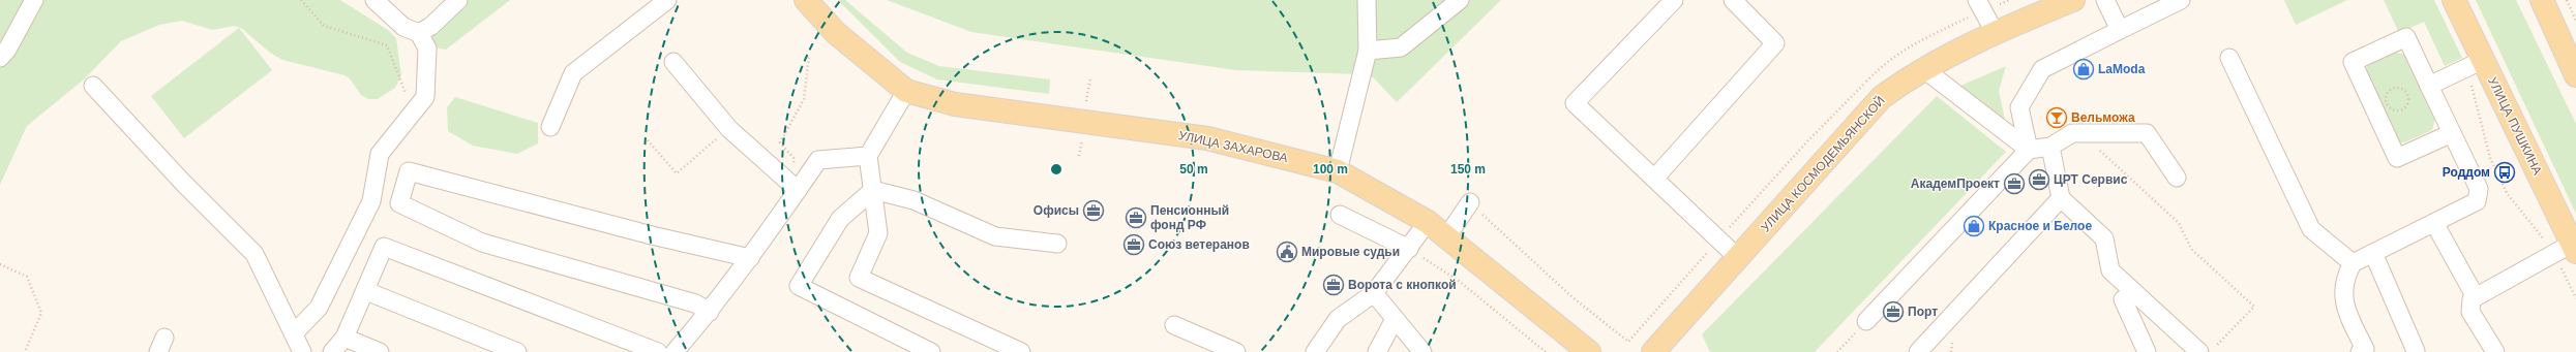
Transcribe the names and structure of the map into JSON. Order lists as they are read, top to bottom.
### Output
{
  "streets": {
    "main road": ["УЛИЦА ПУШКИНА", "УЛИЦА ЗАХАРОВА", "УЛИЦА КОСМОДЕМЬЯНСКОЙ"]
  },
  "places": {
    "shop": ["LaModa", "Красное и Белое"],
    "bar": ["Вельможа"],
    "bus stop": ["Роддом"],
    "office": [
      "ЦРТ Сервис",
      "АкадемПроект",
      "Офисы",
      "Пенсионный фонд РФ",
      "Союз ветеранов",
      "Ворота с кнопкой",
      "Порт"
    ],
    "public building": ["Мировые судьи"]
  },
  "rings": ["50 m", "100 m", "150 m"]
}
